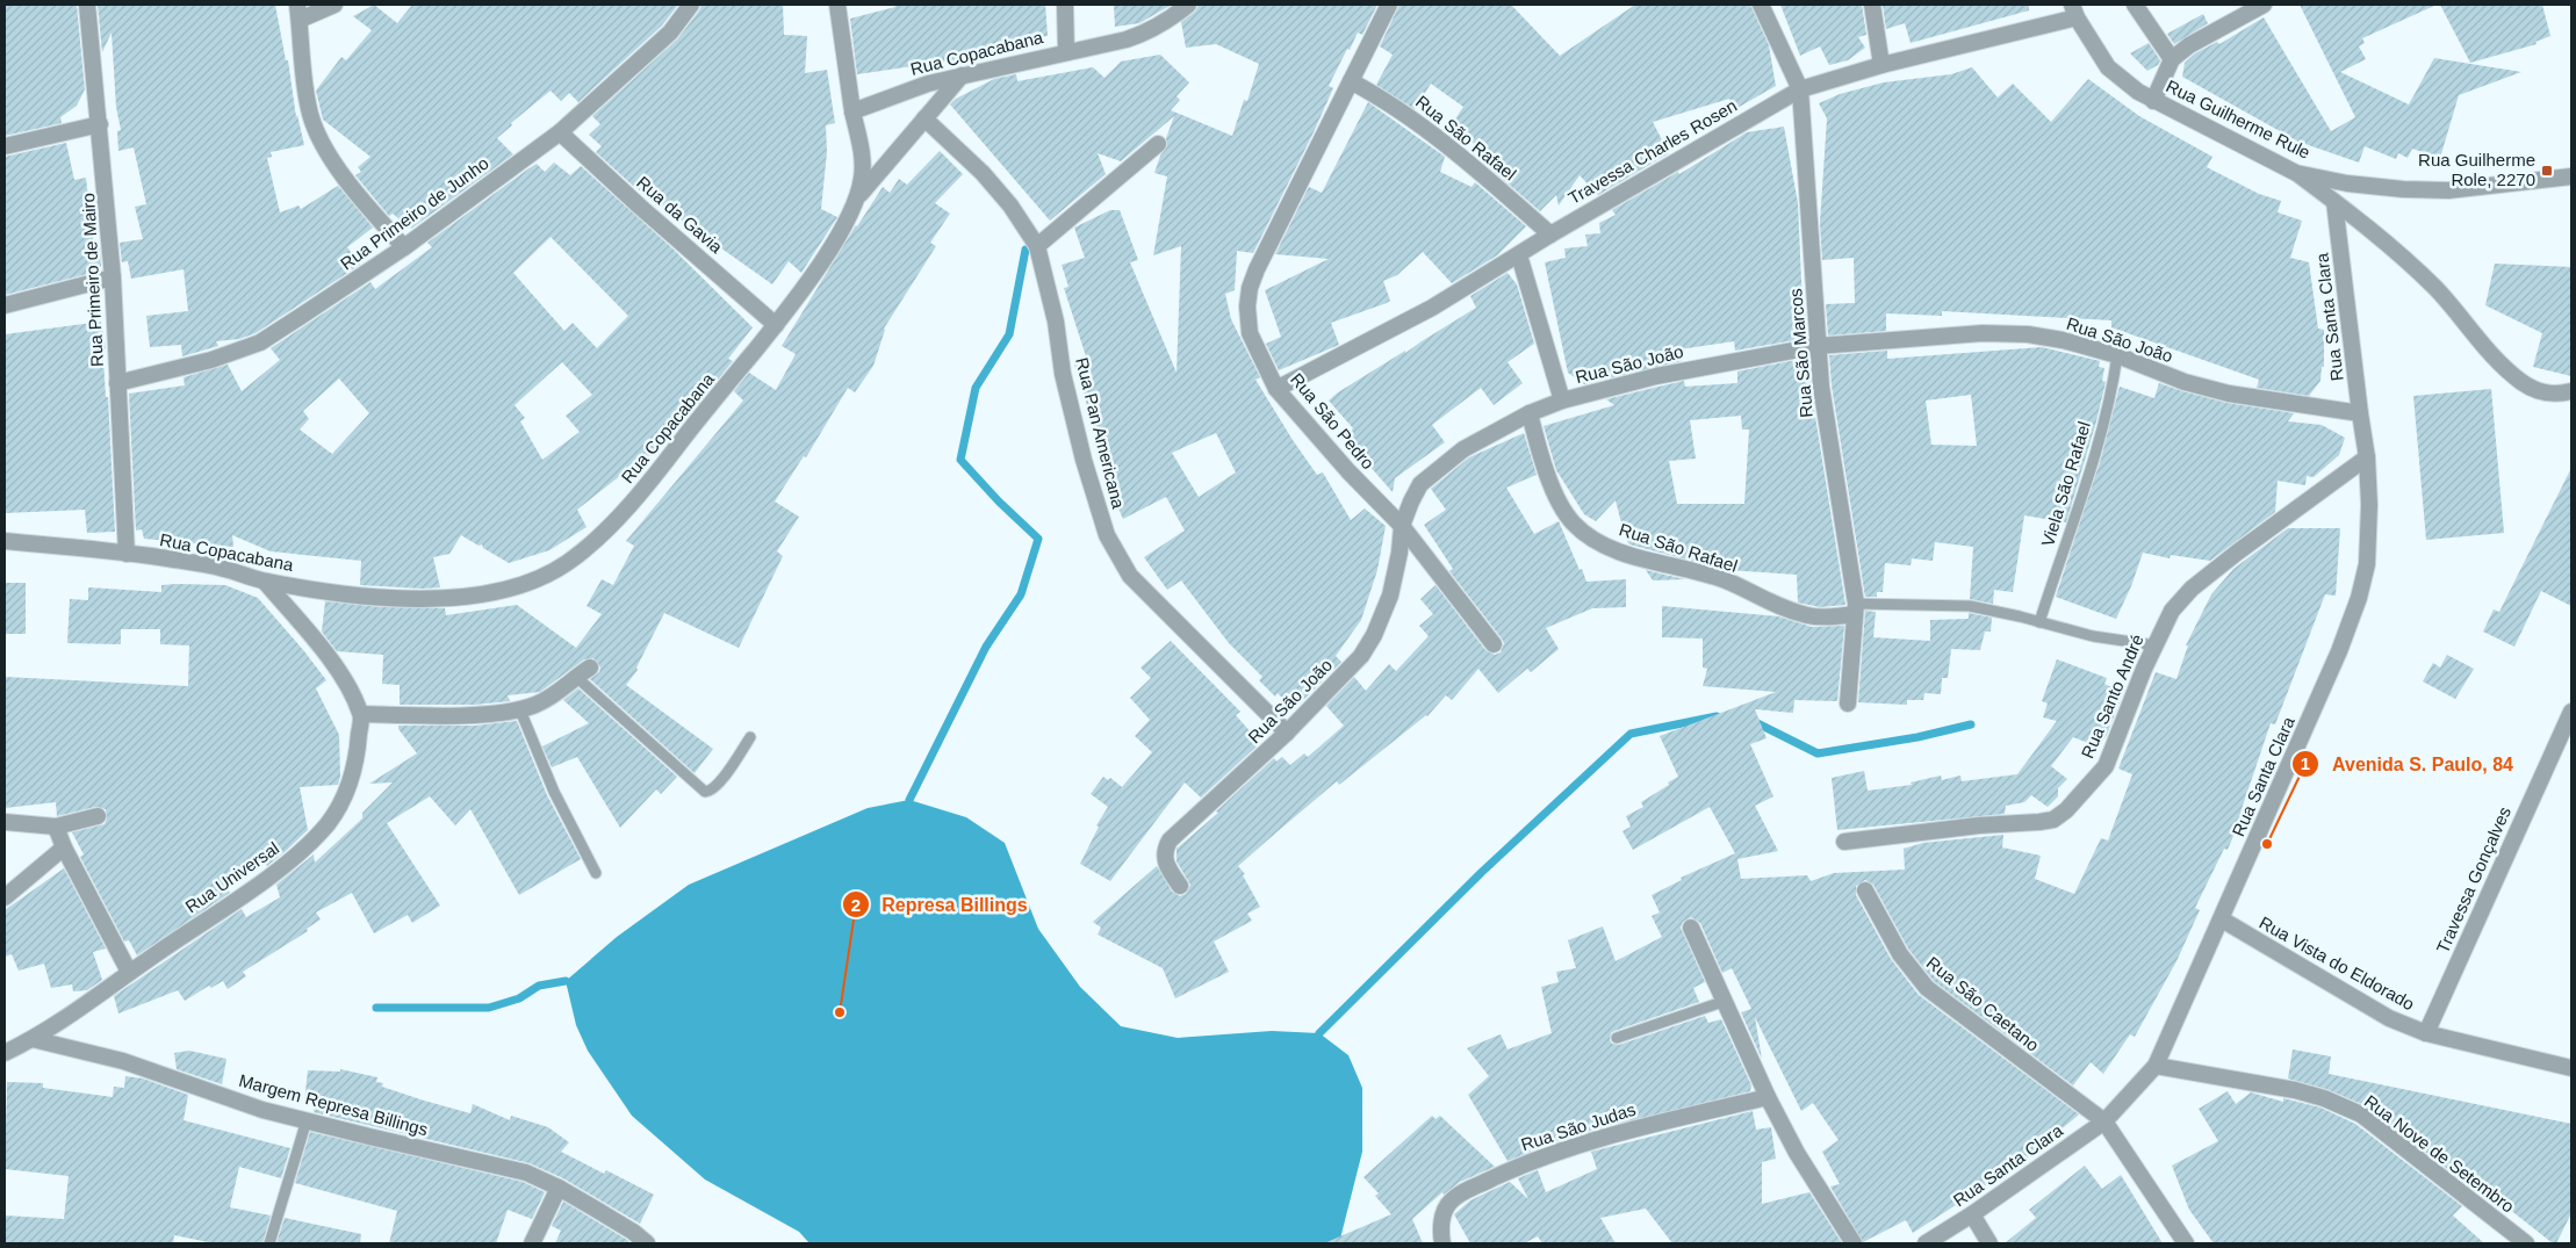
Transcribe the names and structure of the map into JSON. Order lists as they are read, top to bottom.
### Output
{
  "streets": {
    "street": [
      "Rua Copacabana",
      "Rua Guilherme Rule",
      "Rua São Rafael",
      "Travessa Charles Rosen",
      "Rua Primeiro de Junho",
      "Rua da Gavia",
      "Rua Primeiro de Mairo",
      "Rua Santa Clara",
      "Rua São João",
      "Rua São Marcos",
      "Rua São Pedro",
      "Rua Pan Americana",
      "Rua Santo André",
      "Rua Universal",
      "Travessa Gonçalves",
      "Rua Vista do Eldorado",
      "Rua São Caetano",
      "Margem Represa Billings",
      "Rua São Judas",
      "Rua Nove de Setembro"
    ],
    "lane": ["Viela São Rafael"]
  },
  "crossings": [
    ["Rua Copacabana", "Rua da Gavia"],
    ["Rua Copacabana", "Rua Primeiro de Mairo"],
    ["Rua Guilherme Rule", "Travessa Charles Rosen"],
    ["Rua São Rafael", "Travessa Charles Rosen"],
    ["Rua São Rafael", "Rua São João"],
    ["Rua São Rafael", "Rua São Marcos"],
    ["Rua São Rafael", "Rua São Pedro"],
    ["Rua São Rafael", "Viela São Rafael"],
    ["Rua São Rafael", "Rua Santo André"],
    ["Travessa Charles Rosen", "Rua São Marcos"],
    ["Travessa Charles Rosen", "Rua São Pedro"],
    ["Rua Primeiro de Junho", "Rua da Gavia"],
    ["Rua Primeiro de Junho", "Rua Primeiro de Mairo"],
    ["Rua Santa Clara", "Rua São João"],
    ["Rua Santa Clara", "Rua Santo André"],
    ["Rua Santa Clara", "Rua Vista do Eldorado"],
    ["Rua Santa Clara", "Rua São Caetano"],
    ["Rua Santa Clara", "Rua Nove de Setembro"],
    ["Rua São João", "Rua São Marcos"],
    ["Rua São João", "Rua São Pedro"],
    ["Rua São João", "Rua Pan Americana"],
    ["Rua São João", "Viela São Rafael"],
    ["Rua Universal", "Margem Represa Billings"],
    ["Travessa Gonçalves", "Rua Vista do Eldorado"]
  ],
  "places": {
    "transit": ["Rua Guilherme Role, 2270"],
    "other": ["Avenida S. Paulo, 84", "Represa Billings"]
  }
}
